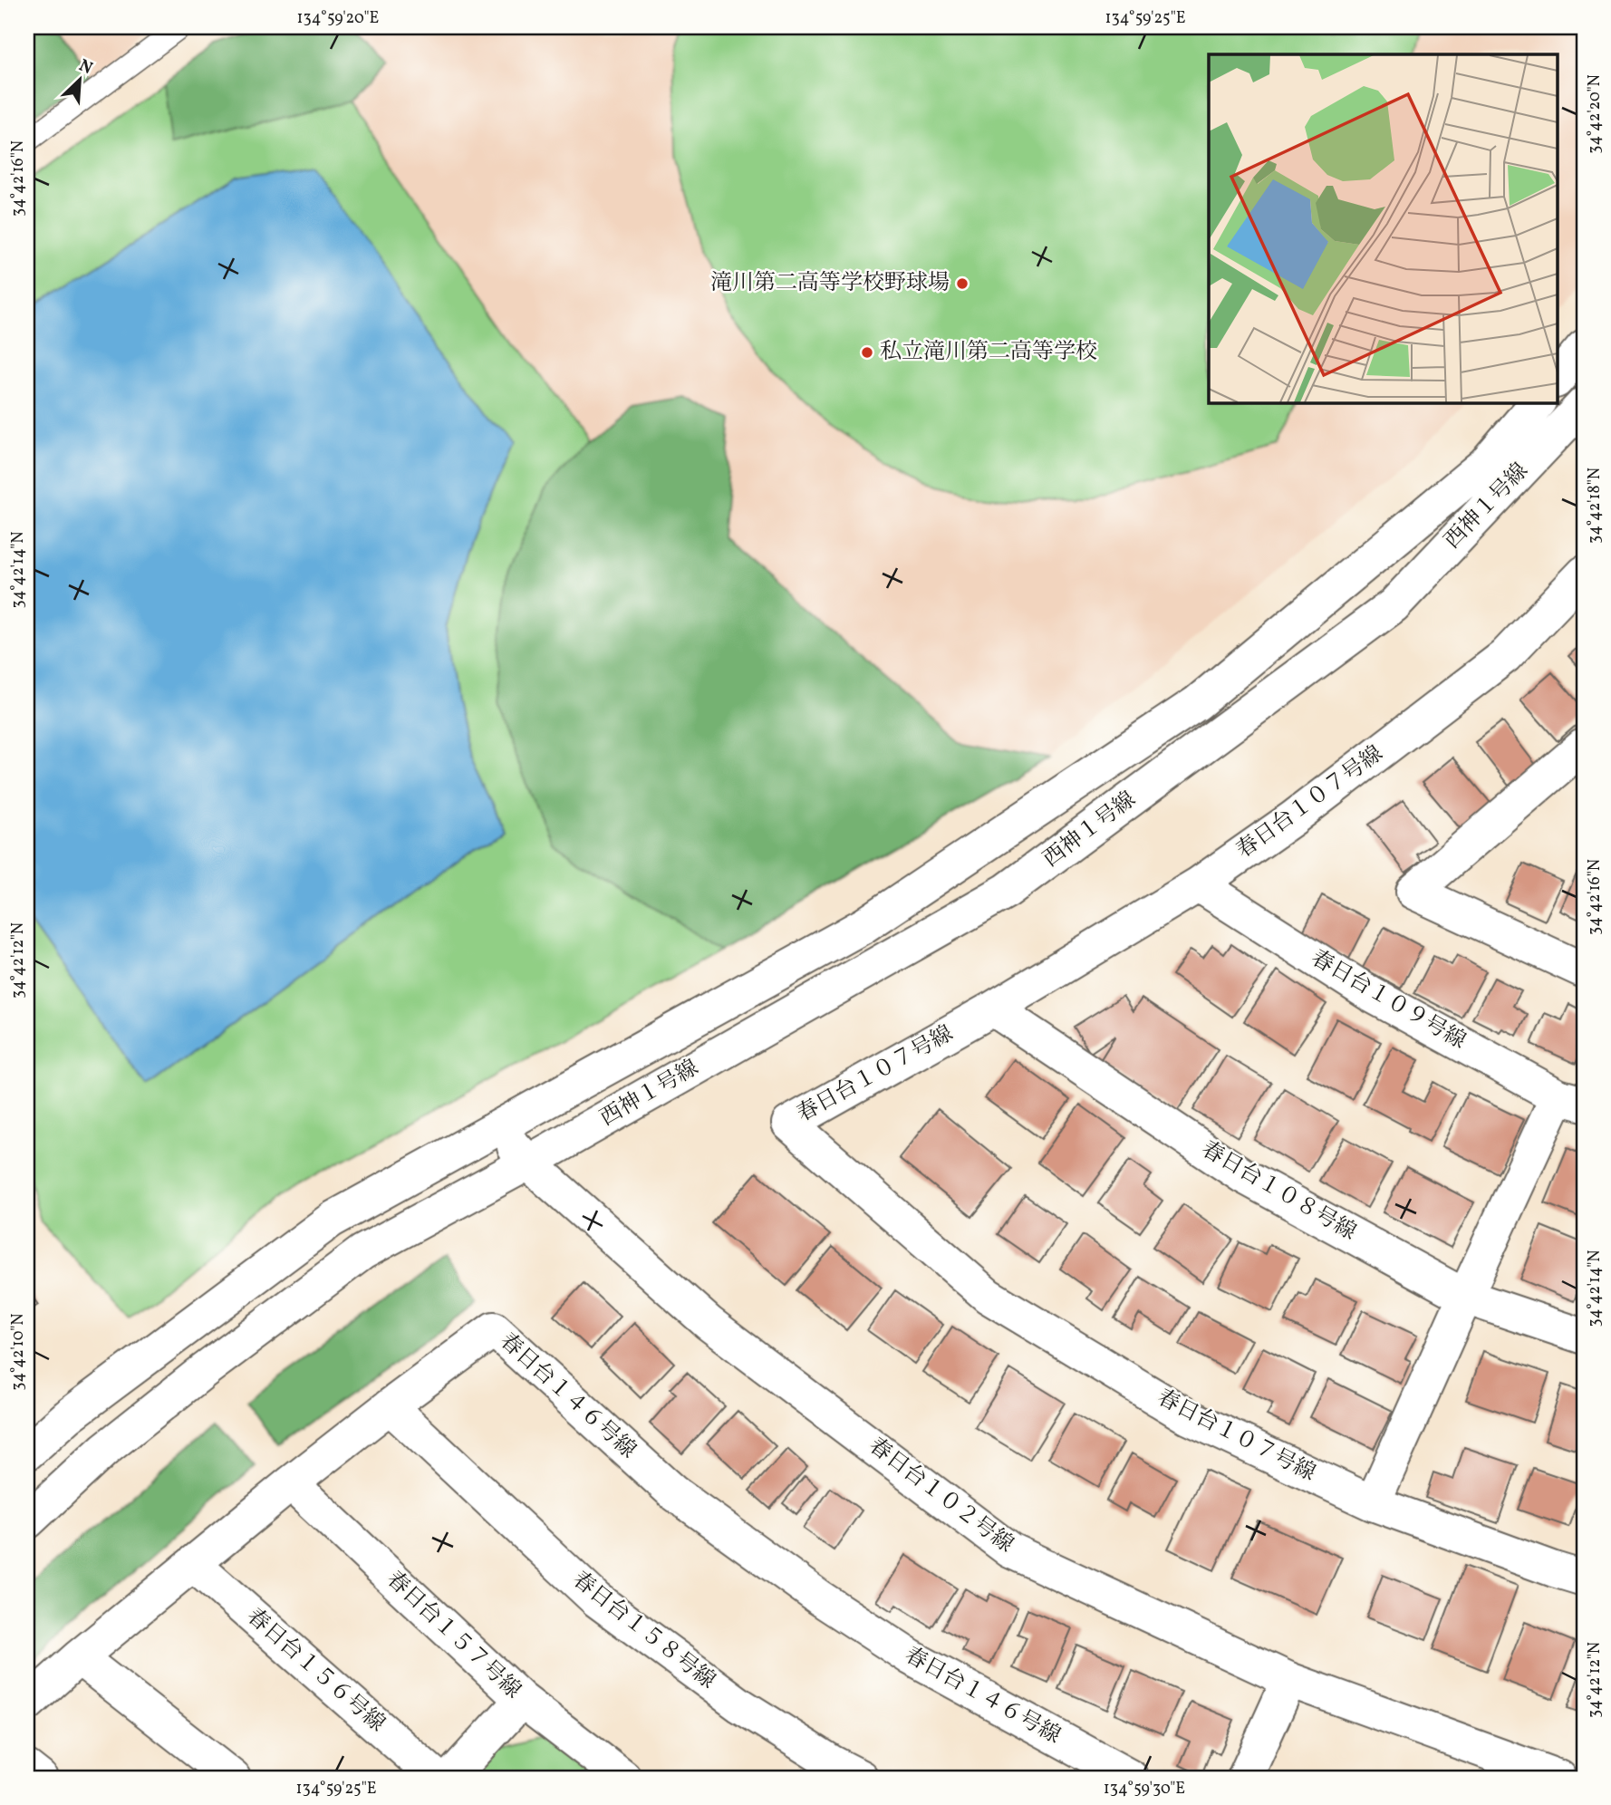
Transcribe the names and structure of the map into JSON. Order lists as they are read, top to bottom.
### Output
{
  "streets": {
    "street": [
      "西神１号線",
      "春日台１０７号線",
      "春日台１０９号線",
      "春日台１０８号線",
      "春日台１４６号線",
      "春日台１０２号線",
      "春日台１５８号線",
      "春日台１５７号線",
      "春日台１５６号線"
    ]
  },
  "crossings": [
    ["西神１号線", "春日台１０２号線"],
    ["春日台１０７号線", "春日台１０９号線"],
    ["春日台１０７号線", "春日台１０８号線"],
    ["春日台１４６号線", "春日台１５８号線"],
    ["春日台１４６号線", "春日台１５７号線"],
    ["春日台１４６号線", "春日台１５６号線"]
  ],
  "places": ["滝川第二高等学校野球場", "私立滝川第二高等学校"],
  "north": "top right",
  "coordinates": [
    "134°59'20\"E",
    "134°59'25\"E",
    "34°42'20\"N",
    "34°42'16\"N",
    "34°42'18\"N",
    "34°42'14\"N",
    "34°42'12\"N",
    "34°42'10\"N",
    "134°59'30\"E"
  ]
}
